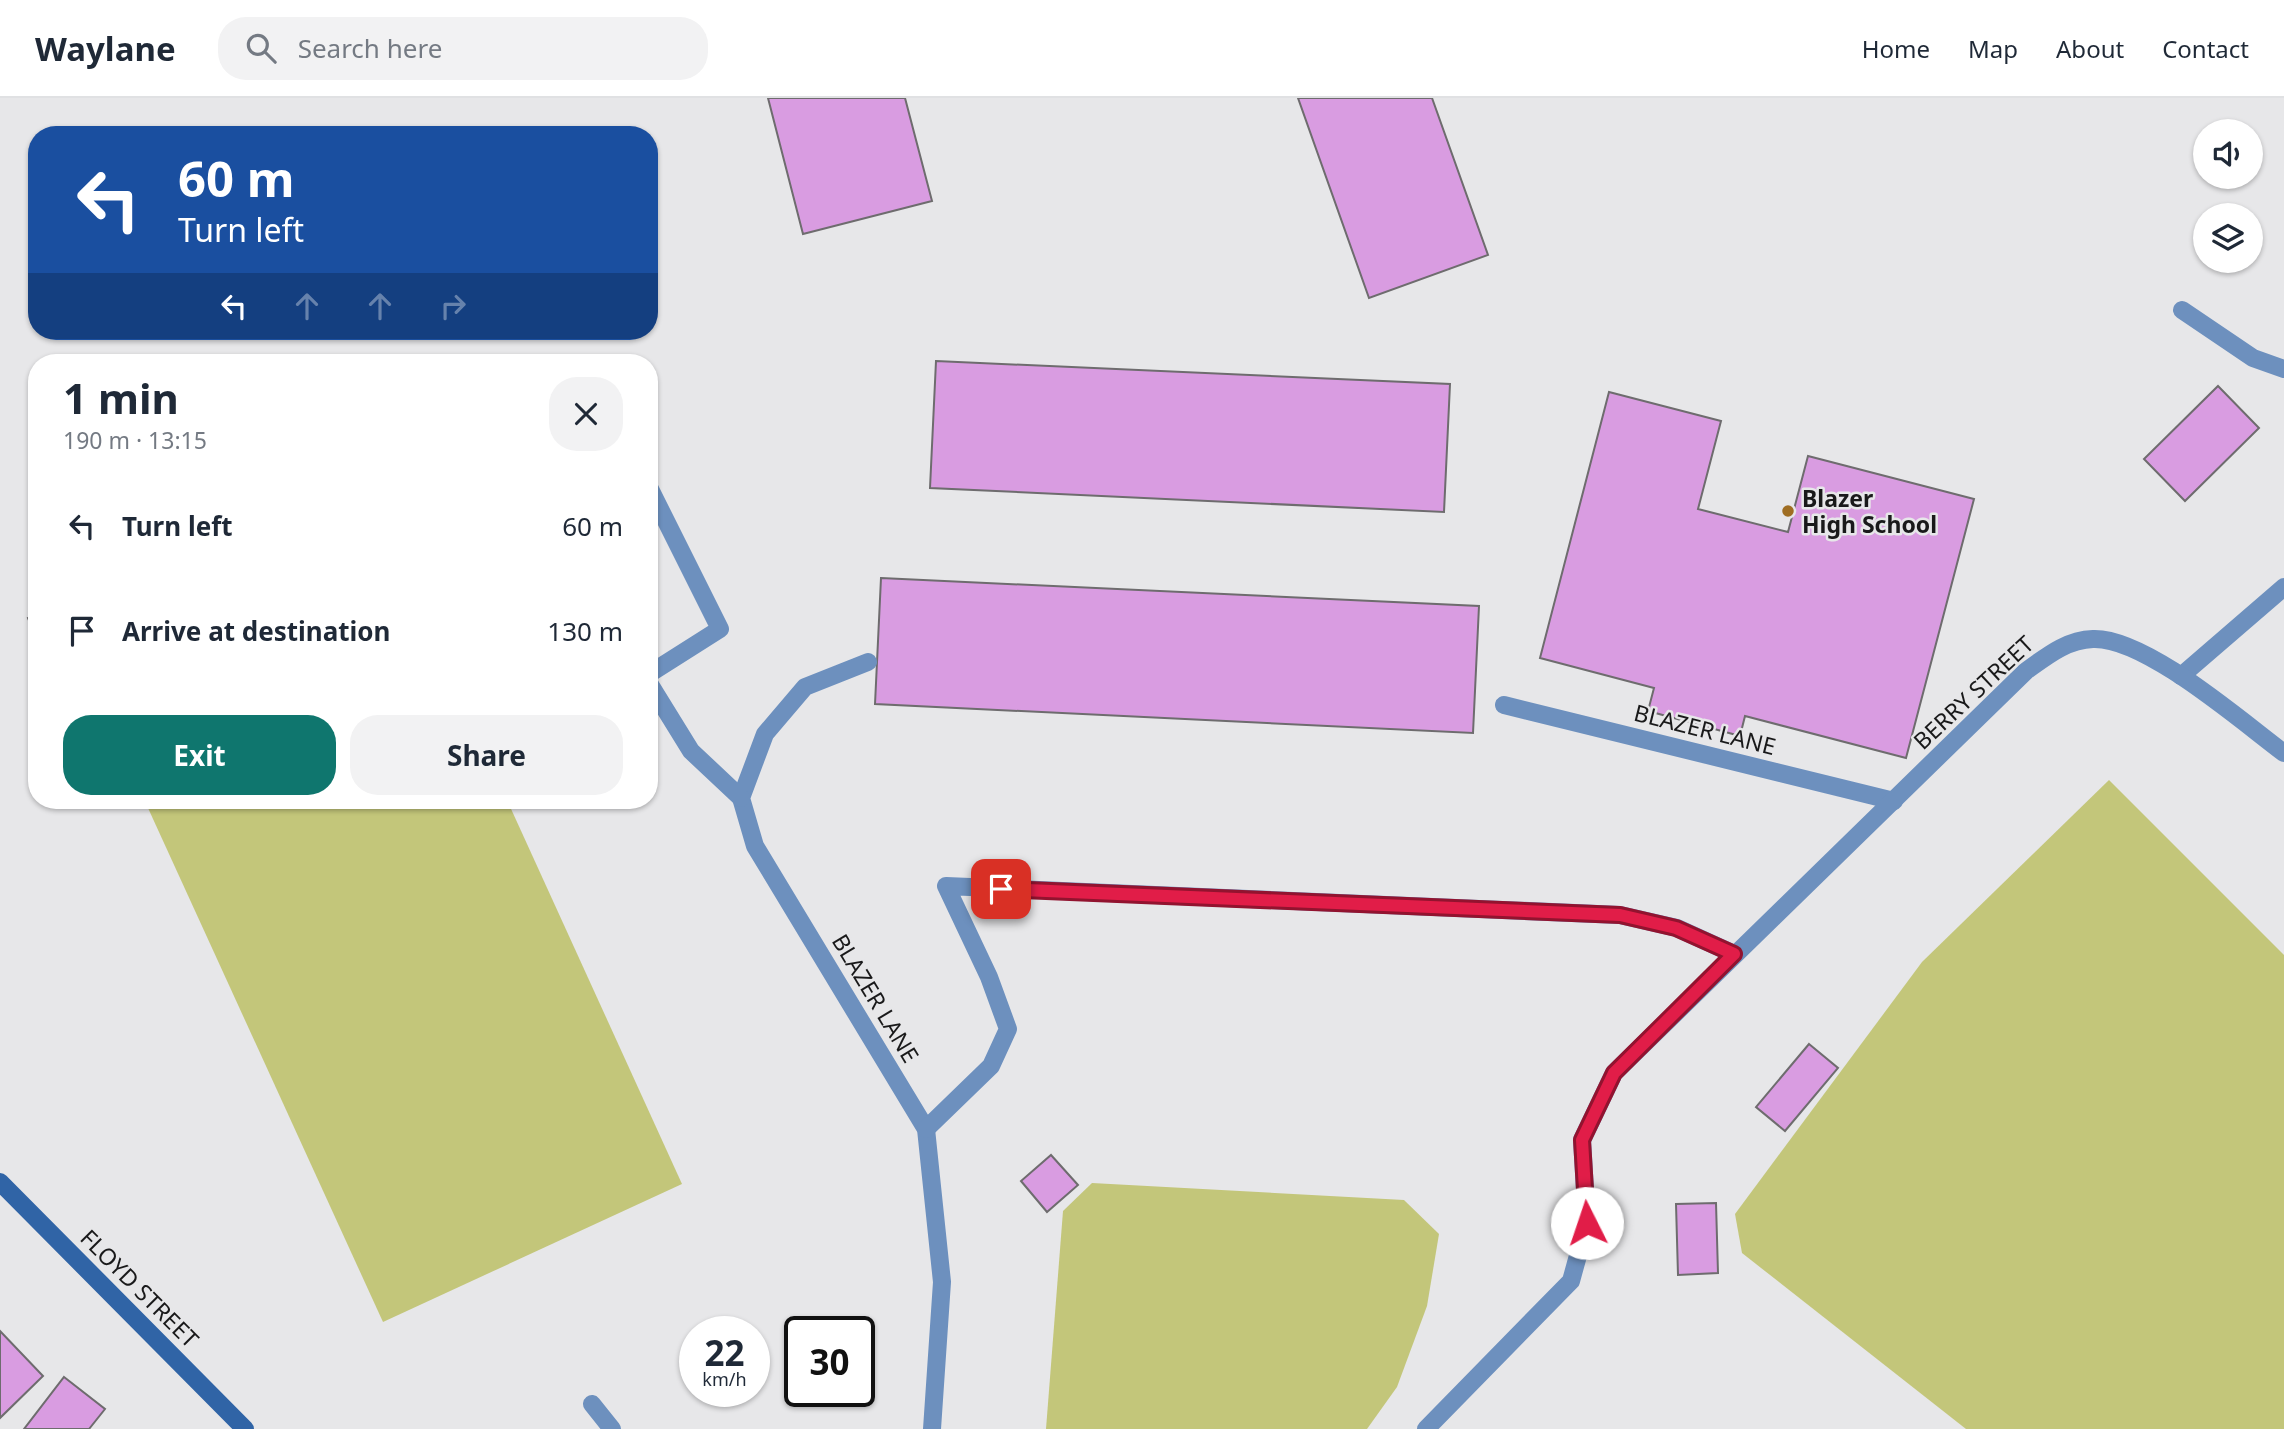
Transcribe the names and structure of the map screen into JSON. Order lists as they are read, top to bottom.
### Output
{
  "streets": {
    "street": ["BERRY STREET", "BLAZER LANE", "FLOYD STREET"]
  },
  "crossings": [
    ["BERRY STREET", "BLAZER LANE"]
  ],
  "places": ["Blazer High School"],
  "page": {
    "header": "Waylane",
    "search": "Search here",
    "nav": [
      "Home",
      "Map",
      "About",
      "Contact"
    ],
    "turn": ["60 m", "Turn left"],
    "heading": ["1 min", "190 m · 13:15"],
    "list": [
      {
        "name": "Turn left",
        "value": "60 m"
      },
      {
        "name": "Arrive at destination",
        "value": "130 m"
      }
    ],
    "buttons": ["Exit", "Share"],
    "speed": "22 km/h",
    "limit": "30"
  }
}
